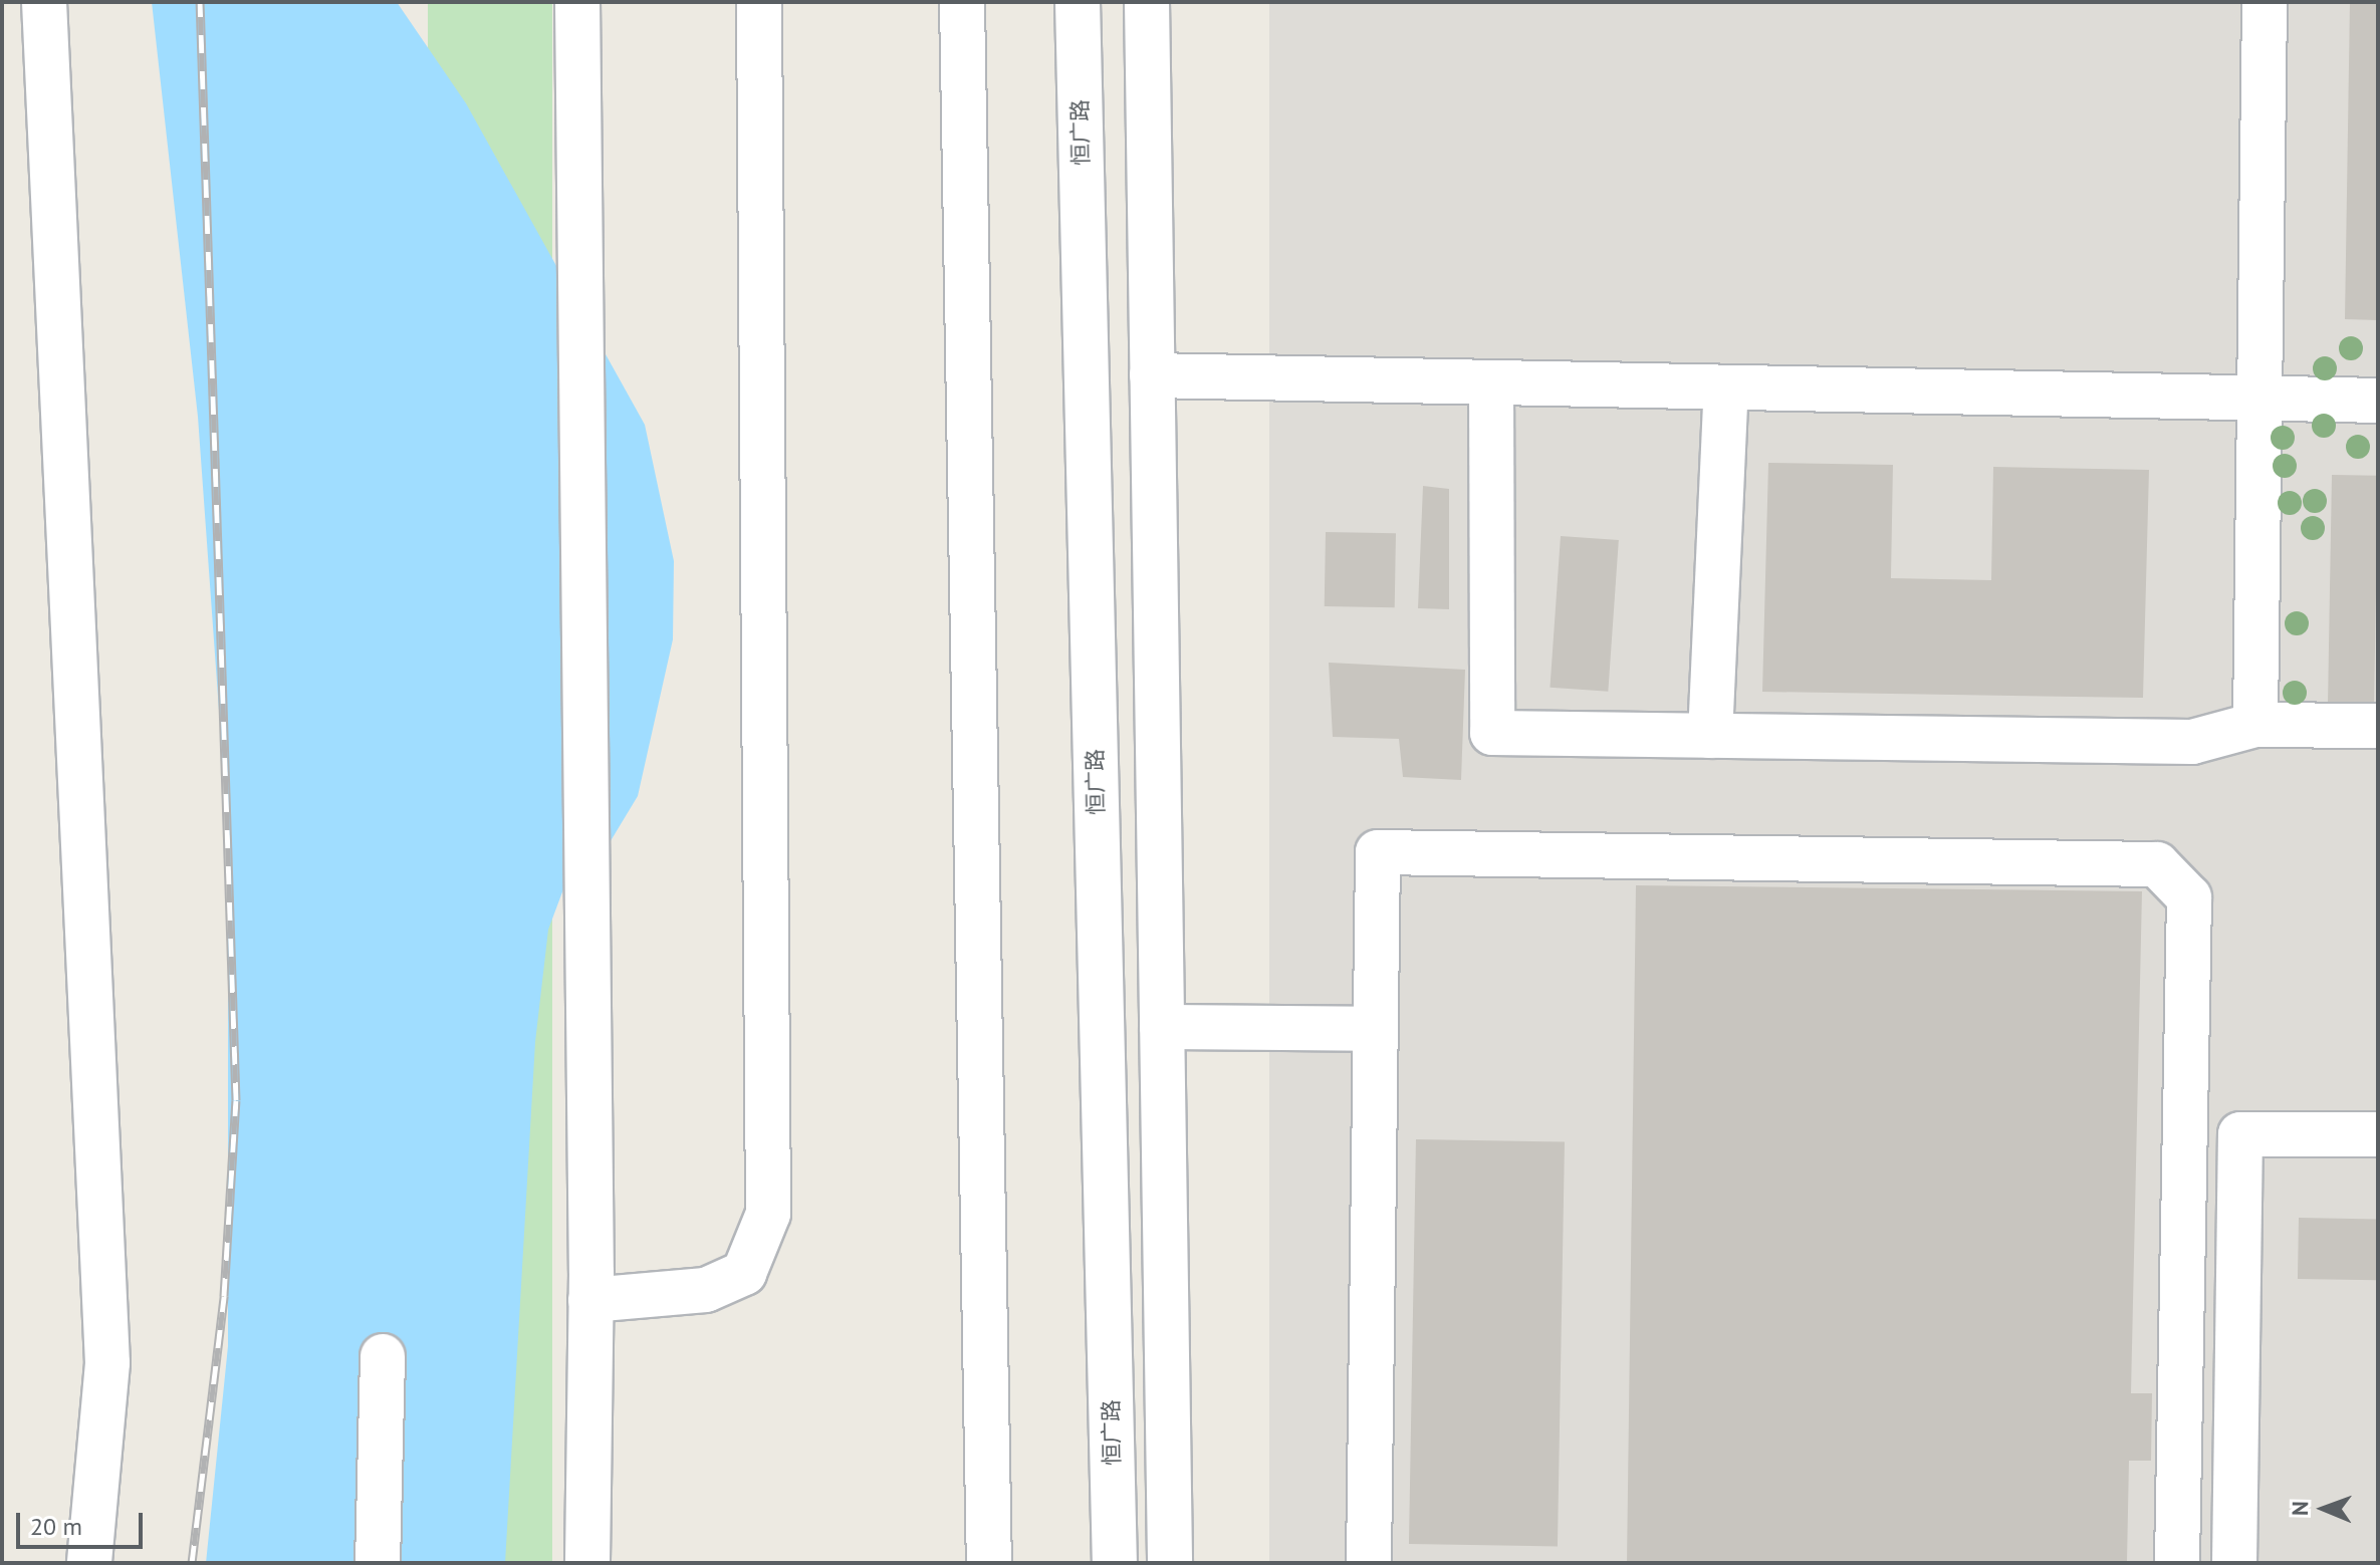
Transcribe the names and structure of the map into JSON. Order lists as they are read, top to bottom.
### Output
{
  "streets": {
    "street": ["恒广路"]
  },
  "scale_bar": "20 m",
  "north": "left"
}
